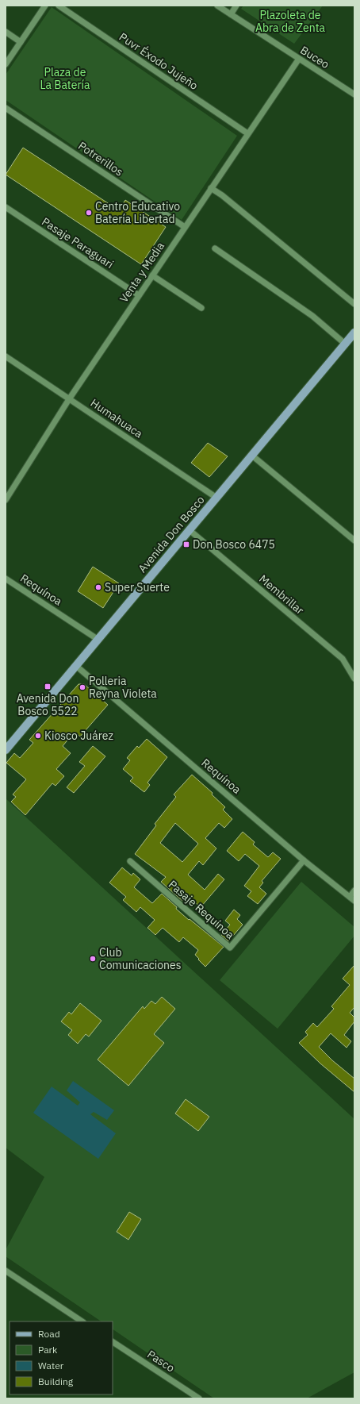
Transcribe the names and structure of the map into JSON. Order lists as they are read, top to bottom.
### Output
{
  "streets": {
    "main road": ["Avenida Don Bosco"],
    "street": [
      "Buceo",
      "Puvr Éxodo Jujeño",
      "Potrerillos",
      "Pasaje Paraguari",
      "Venta y Media",
      "Humahuaca",
      "Requínoa",
      "Membrillar",
      "Pasaje Requínoa",
      "Pasco"
    ]
  },
  "crossings": [
    ["Buceo", "Venta y Media"],
    ["Puvr Éxodo Jujeño", "Venta y Media"],
    ["Potrerillos", "Venta y Media"],
    ["Pasaje Paraguari", "Venta y Media"],
    ["Venta y Media", "Humahuaca"],
    ["Humahuaca", "Avenida Don Bosco"],
    ["Avenida Don Bosco", "Requínoa"],
    ["Avenida Don Bosco", "Membrillar"],
    ["Requínoa", "Pasaje Requínoa"]
  ],
  "parks": ["Plazoleta de Abra de Zenta", "Plaza de La Batería"],
  "places": {
    "other": [
      "Centro Educativo Batería Libertad",
      "Super Suerte",
      "Polleria Reyna Violeta",
      "Kiosco Juárez",
      "Club Comunicaciones"
    ],
    "transit": ["Don Bosco 6475", "Avenida Don Bosco 5522"]
  },
  "legend": [
    "Road",
    "Park",
    "Water",
    "Building"
  ]
}
